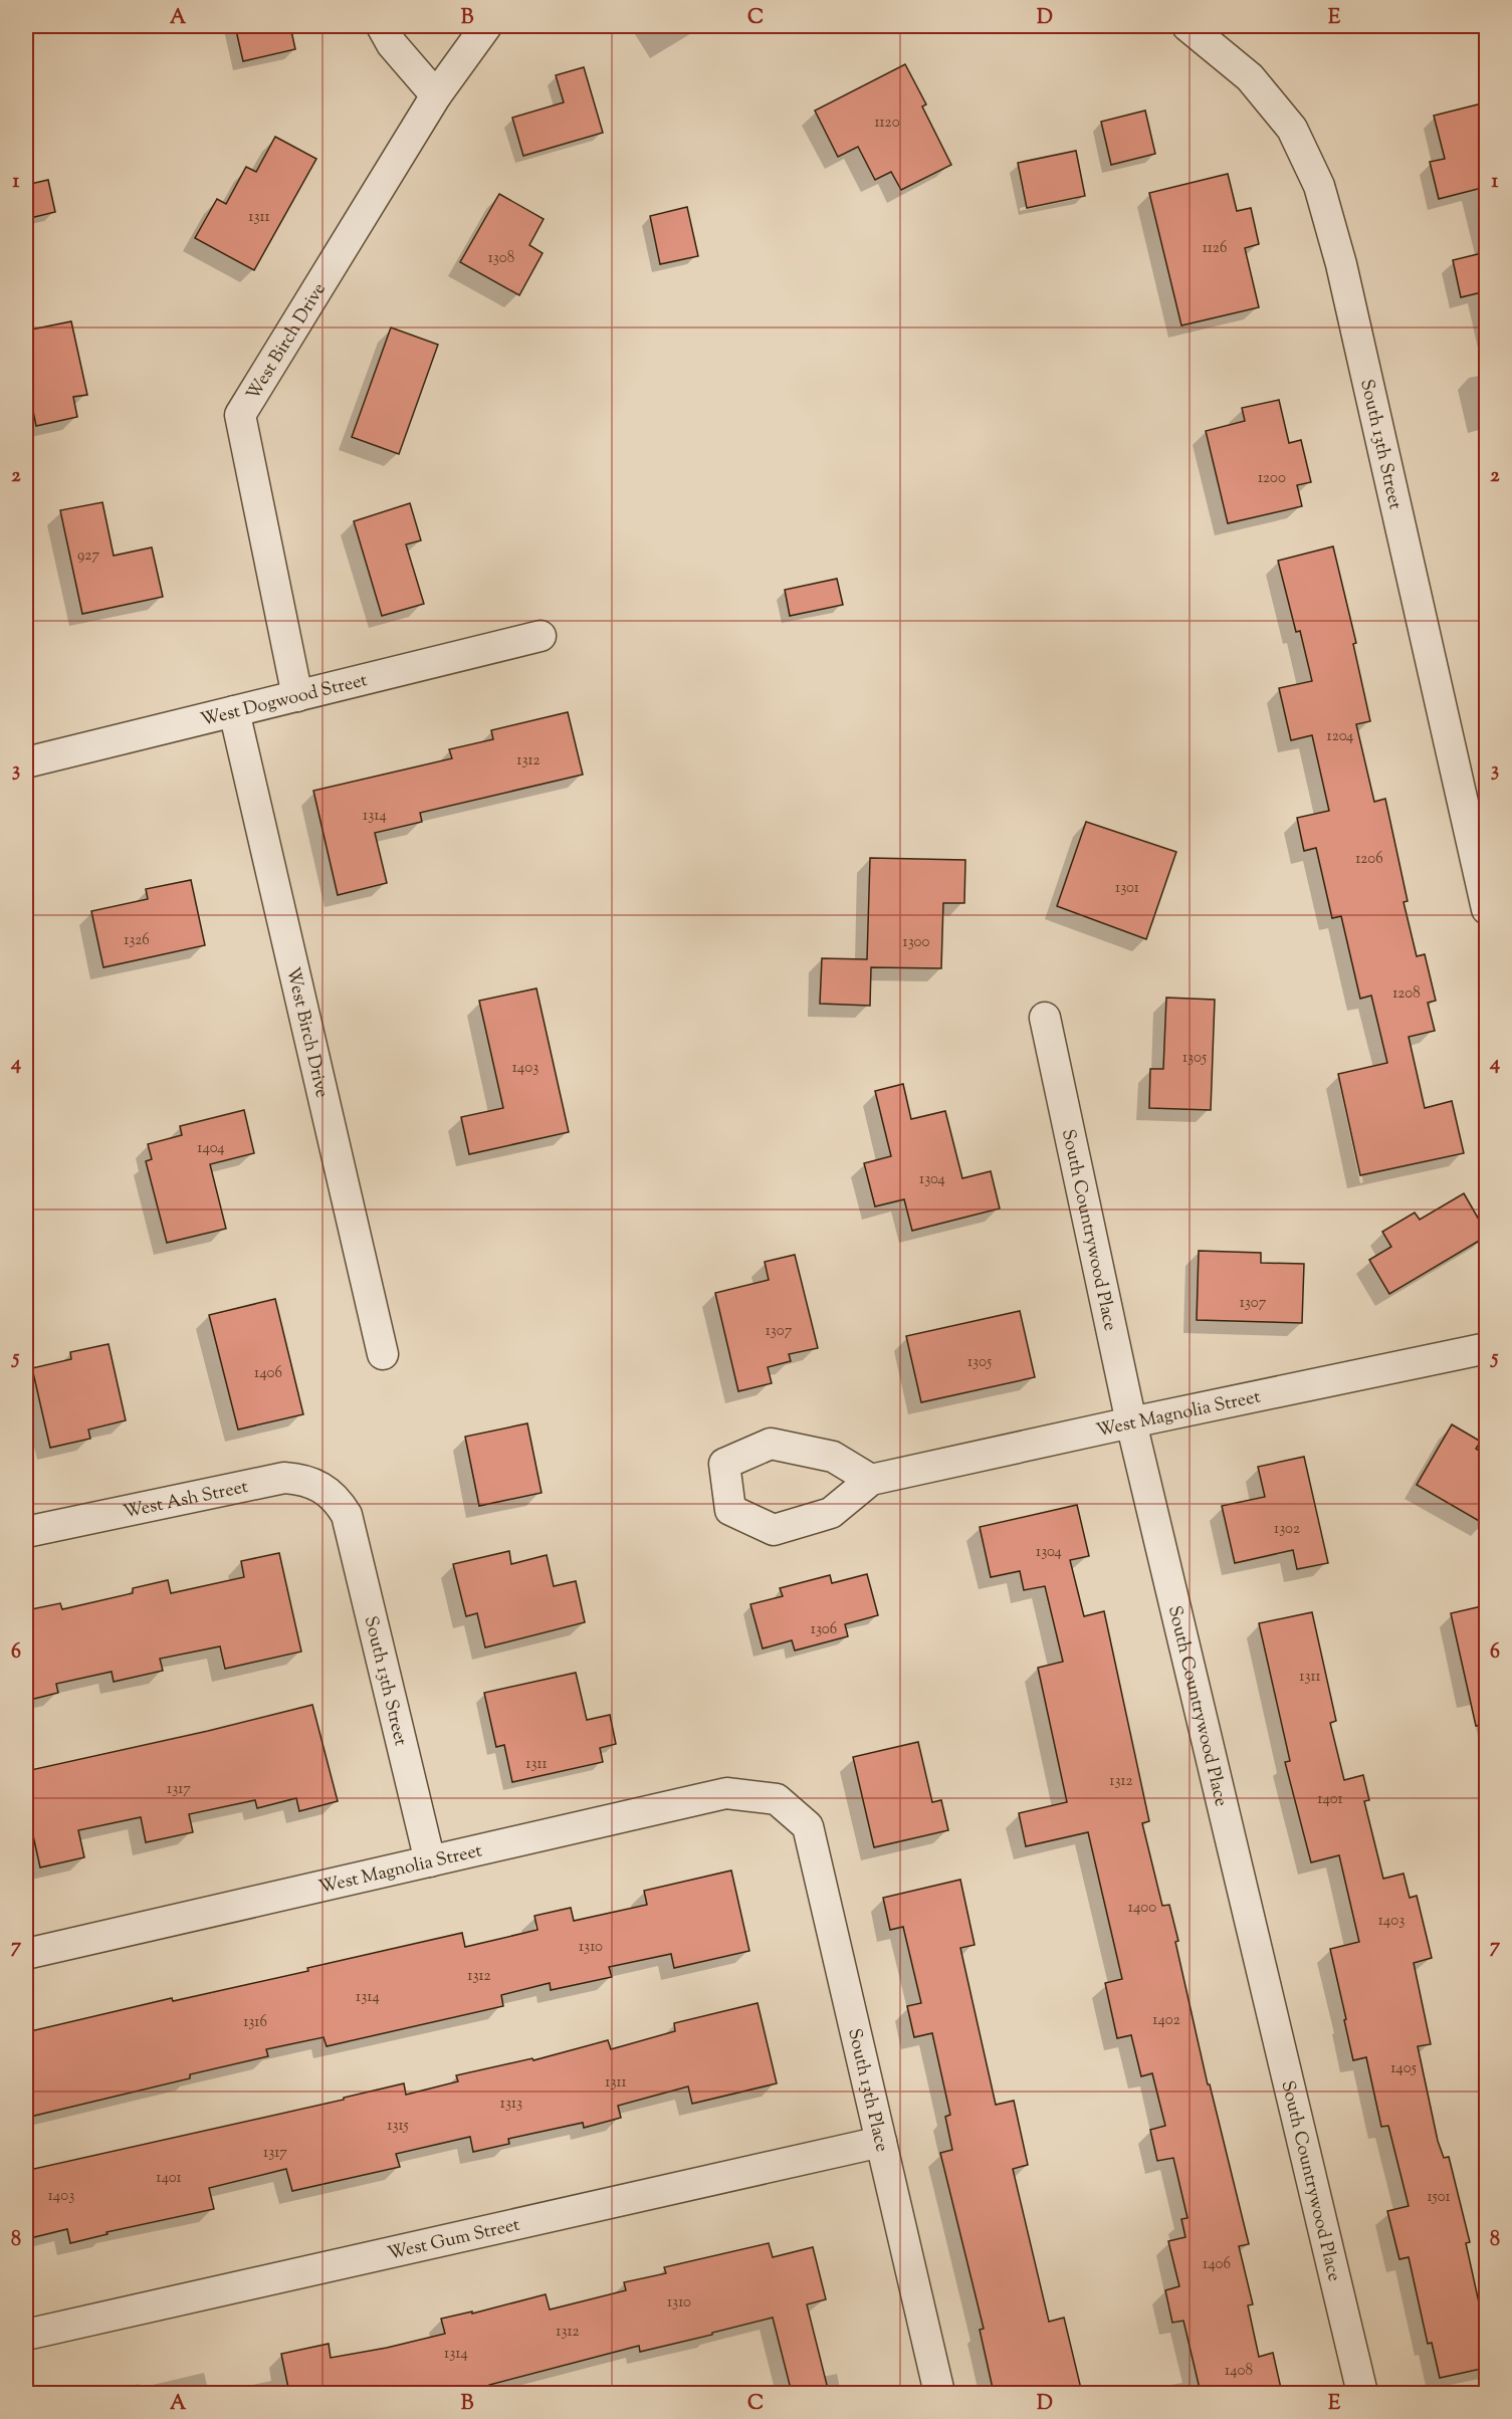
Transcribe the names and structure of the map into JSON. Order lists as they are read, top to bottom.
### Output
{
  "streets": {
    "street": [
      "West Birch Drive",
      "South 13th Street",
      "West Dogwood Street",
      "South Countrywood Place",
      "West Magnolia Street",
      "West Ash Street",
      "South 13th Place",
      "West Gum Street"
    ]
  },
  "crossings": [
    ["West Birch Drive", "West Dogwood Street"],
    ["South 13th Street", "West Magnolia Street"],
    ["South 13th Street", "West Ash Street"],
    ["South Countrywood Place", "West Magnolia Street"],
    ["West Magnolia Street", "South 13th Place"],
    ["South 13th Place", "West Gum Street"]
  ],
  "house_numbers": [
    "1120",
    "1311",
    "1126",
    "1308",
    "1200",
    "927",
    "1204",
    "1312",
    "1314",
    "1206",
    "1301",
    "1326",
    "1300",
    "1208",
    "1305",
    "1403",
    "1404",
    "1304",
    "1307",
    "1307",
    "1305",
    "1406",
    "1302",
    "1304",
    "1306",
    "1311",
    "1311",
    "1312",
    "1317",
    "1401",
    "1400",
    "1403",
    "1310",
    "1312",
    "1314",
    "1402",
    "1316",
    "1405",
    "1311",
    "1313",
    "1315",
    "1317",
    "1401",
    "1403",
    "1501",
    "1406",
    "1310",
    "1312",
    "1314",
    "1408"
  ],
  "grid": {
    "columns": [
      "A",
      "B",
      "C",
      "D",
      "E"
    ],
    "rows": [
      "1",
      "2",
      "3",
      "4",
      "5",
      "6",
      "7",
      "8"
    ]
  }
}
